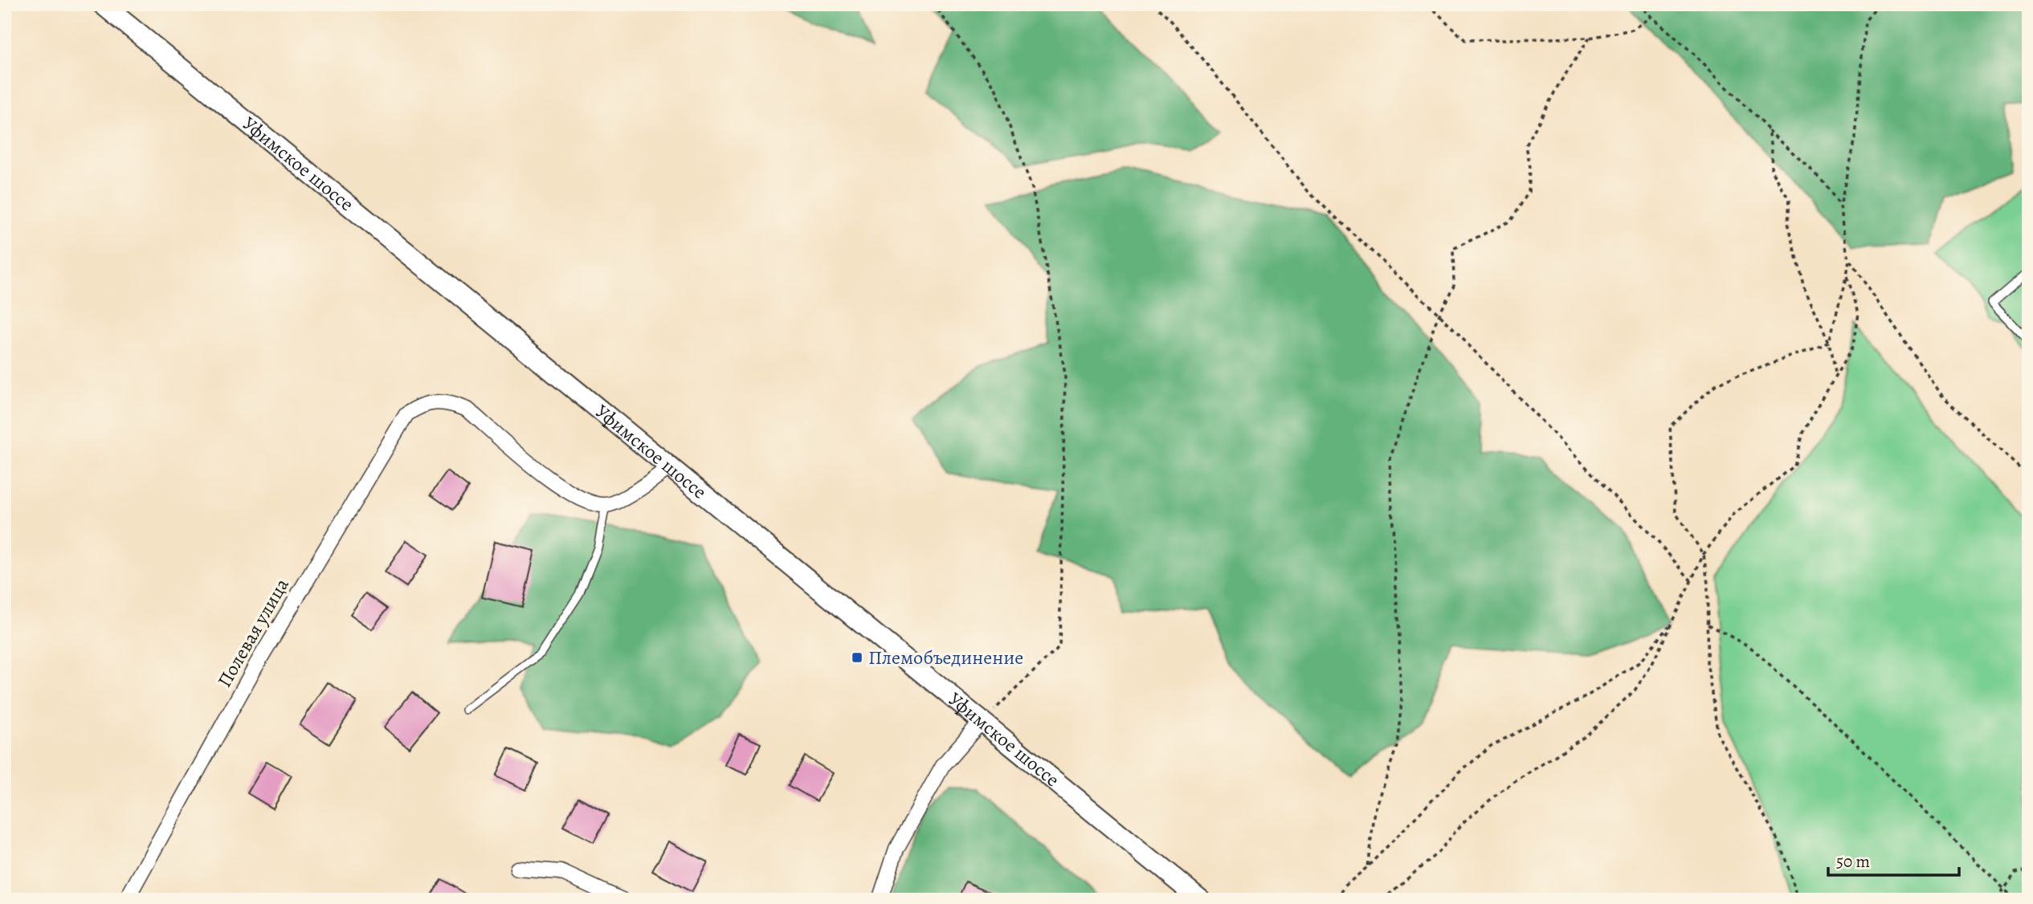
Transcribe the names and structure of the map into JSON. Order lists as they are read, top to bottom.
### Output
{
  "streets": {
    "main road": ["Уфимское шоссе"],
    "street": ["Полевая улица"]
  },
  "places": {
    "transit": ["Племобъединение"]
  },
  "scale_bar": "50 m"
}
